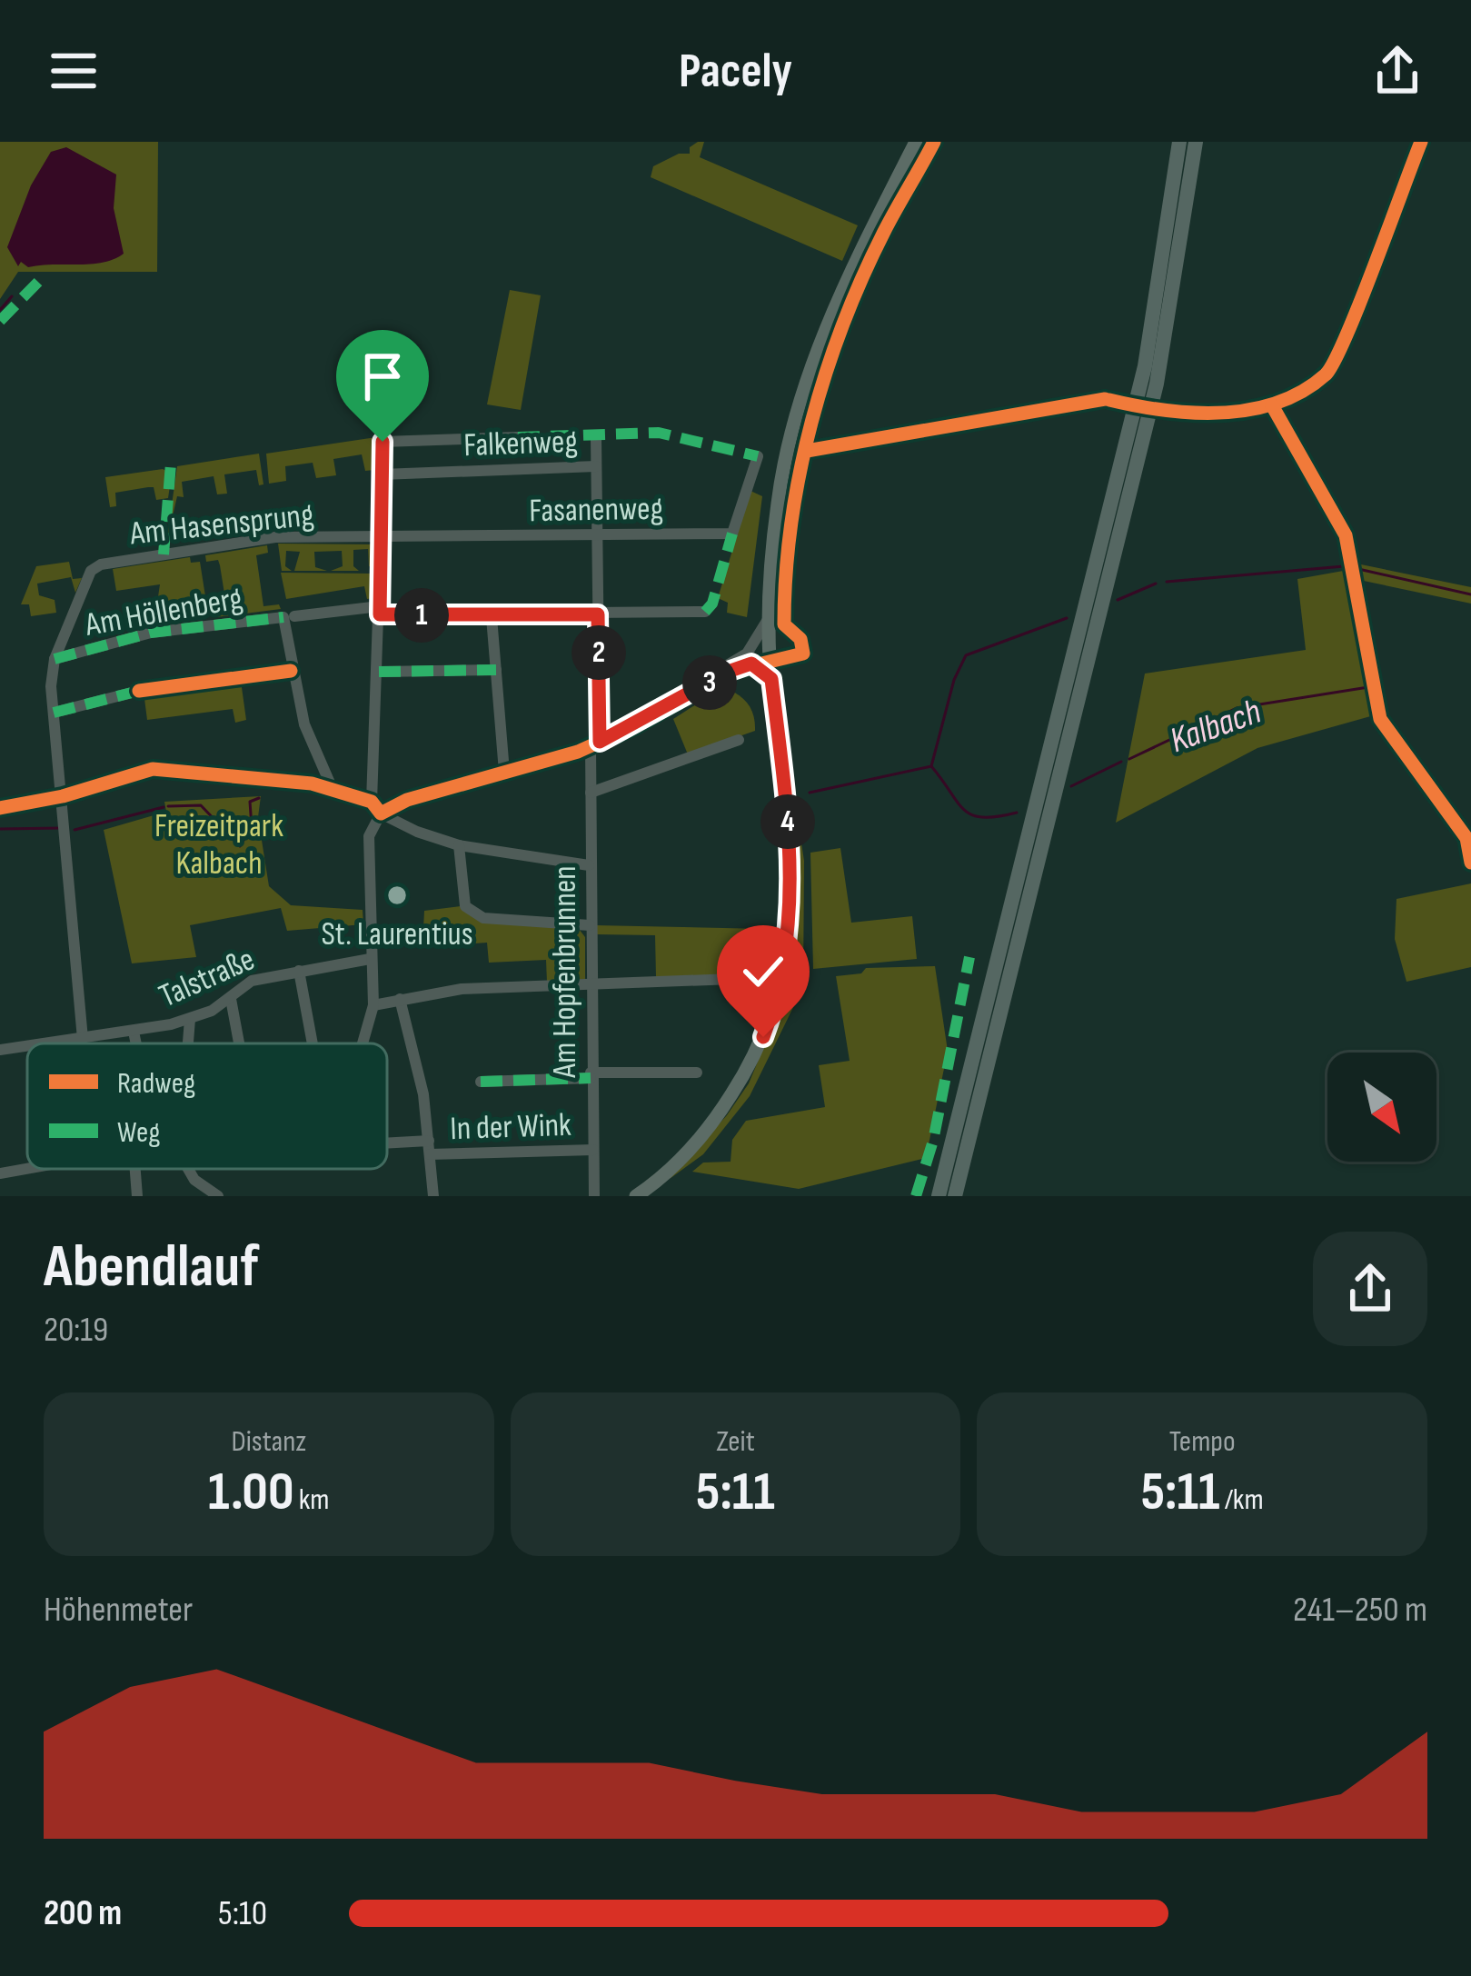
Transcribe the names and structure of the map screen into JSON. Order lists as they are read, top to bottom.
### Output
{
  "streets": {
    "street": [
      "Falkenweg",
      "Fasanenweg",
      "Am Hasensprung",
      "Am Höllenberg",
      "Am Hopfenbrunnen",
      "Talstraße",
      "In der Wink"
    ]
  },
  "crossings": [
    ["Falkenweg", "Am Hopfenbrunnen"],
    ["Fasanenweg", "Am Hasensprung"],
    ["Fasanenweg", "Am Hopfenbrunnen"],
    ["Am Hasensprung", "Am Höllenberg"],
    ["Am Hasensprung", "Talstraße"],
    ["Am Höllenberg", "Am Hopfenbrunnen"],
    ["Am Hopfenbrunnen", "In der Wink"]
  ],
  "water": ["Kalbach"],
  "parks": ["Freizeitpark Kalbach"],
  "places": ["St. Laurentius"],
  "legend": ["Radweg", "Weg"],
  "north": "bottom right",
  "page": {
    "header": "Pacely",
    "pins": [
      "1",
      "2",
      "3",
      "4"
    ],
    "heading": ["Abendlauf", "20:19"],
    "stats": [
      ["Distanz", "1.00 km"],
      ["Zeit", "5:11"],
      ["Tempo", "5:11 /km"]
    ],
    "chart": ["Höhenmeter", "241–250 m"],
    "list": [
      {
        "name": "200 m",
        "note": "5:10"
      }
    ]
  }
}
